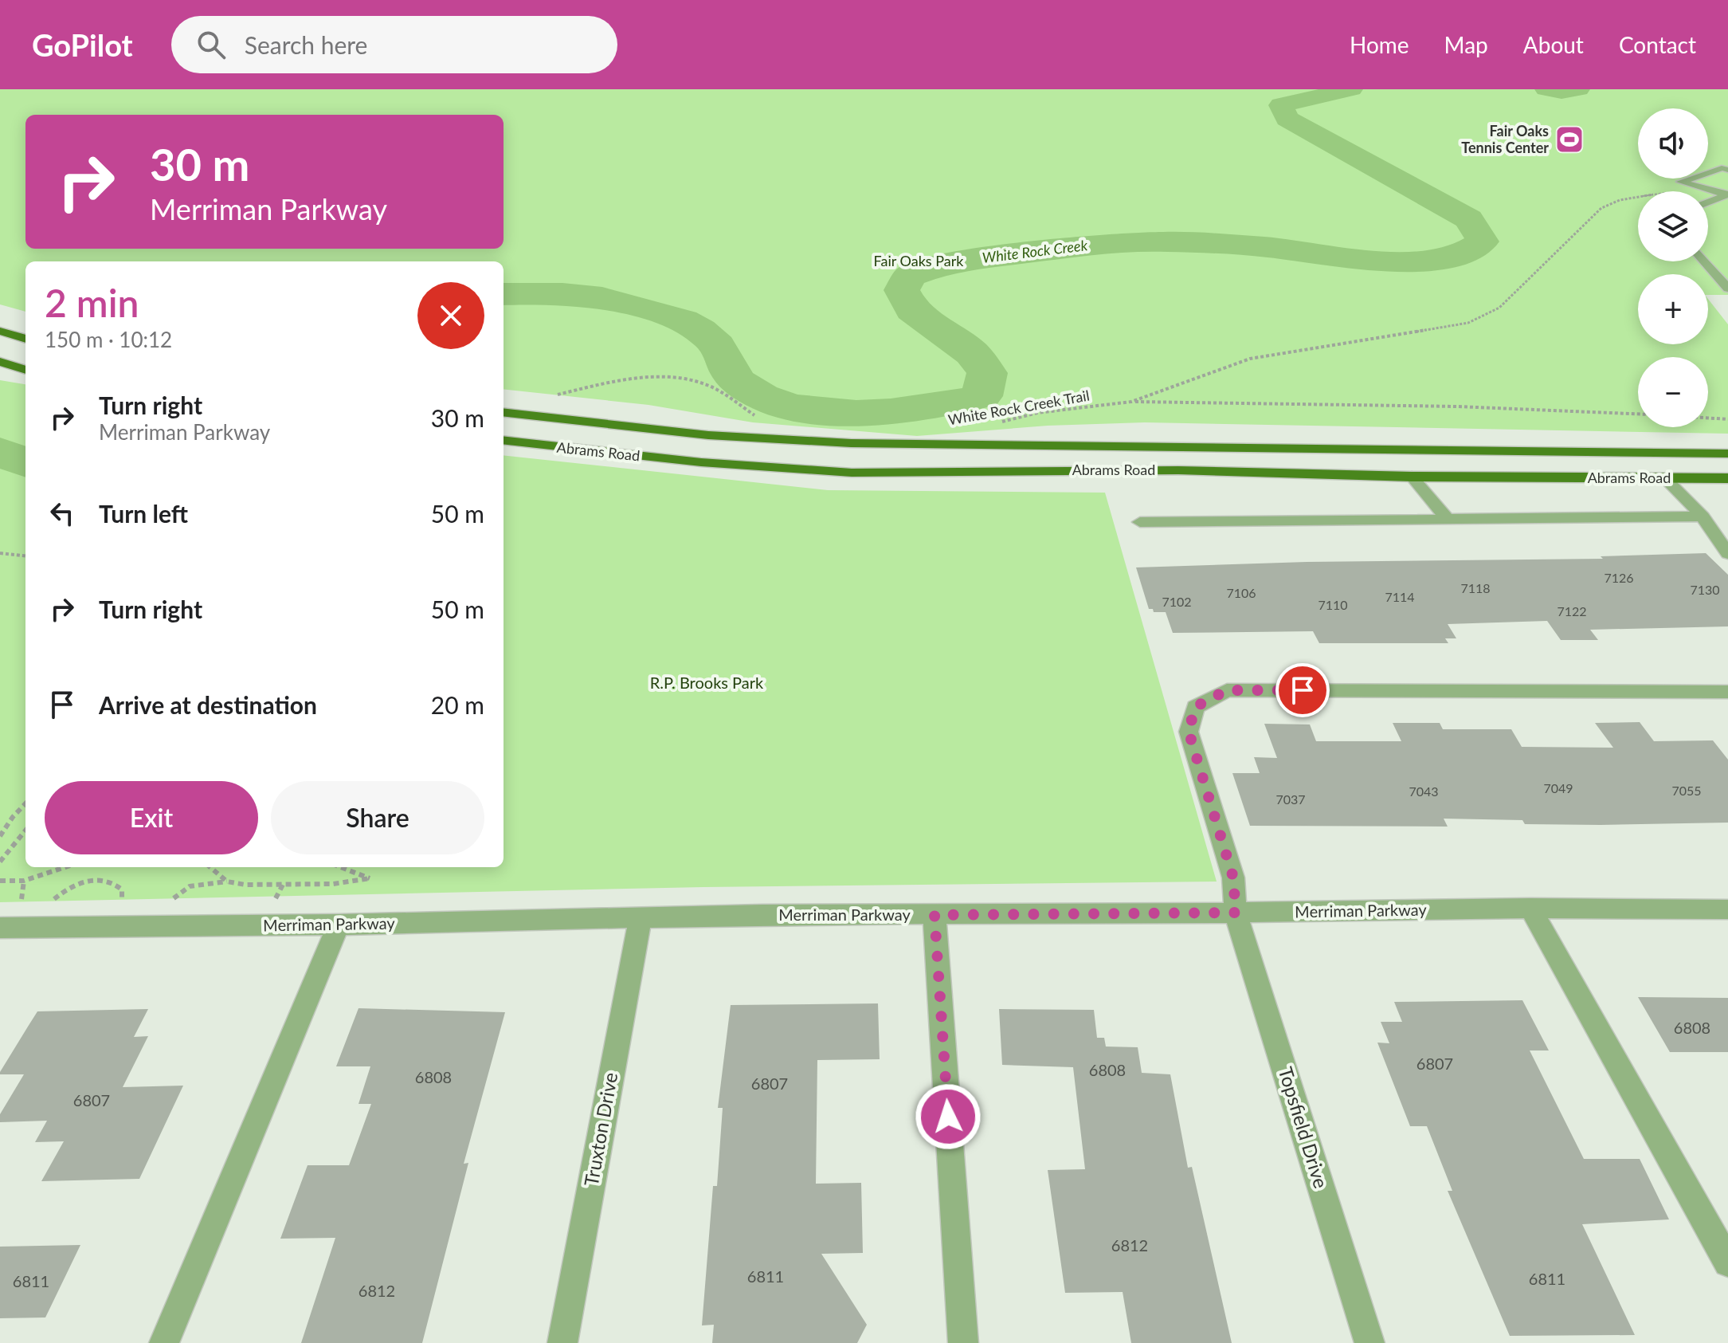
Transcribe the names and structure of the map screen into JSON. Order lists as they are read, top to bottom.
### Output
{
  "streets": {
    "main road": ["Abrams Road"],
    "street": ["Merriman Parkway", "Topsfield Drive", "Truxton Drive"],
    "path": ["White Rock Creek Trail"]
  },
  "crossings": [
    ["Merriman Parkway", "Topsfield Drive"],
    ["Merriman Parkway", "Truxton Drive"]
  ],
  "water": ["White Rock Creek"],
  "parks": ["Fair Oaks Park", "R.P. Brooks Park"],
  "places": {
    "sports": ["Fair Oaks Tennis Center"]
  },
  "house_numbers": [
    "7126",
    "7118",
    "7130",
    "7106",
    "7114",
    "7102",
    "7110",
    "7122",
    "7049",
    "7055",
    "7043",
    "7037",
    "6808",
    "6807",
    "6808",
    "6808",
    "6807",
    "6807",
    "6812",
    "6811",
    "6811",
    "6811",
    "6812"
  ],
  "page": {
    "header": "GoPilot",
    "search": "Search here",
    "nav": [
      "Home",
      "Map",
      "About",
      "Contact"
    ],
    "map_buttons": ["+", "−"],
    "turn": ["30 m", "Merriman Parkway"],
    "heading": ["2 min", "150 m · 10:12"],
    "list": [
      {
        "name": "Turn right",
        "note": "Merriman Parkway",
        "value": "30 m"
      },
      {
        "name": "Turn left",
        "value": "50 m"
      },
      {
        "name": "Turn right",
        "value": "50 m"
      },
      {
        "name": "Arrive at destination",
        "value": "20 m"
      }
    ],
    "buttons": ["Exit", "Share"]
  }
}
